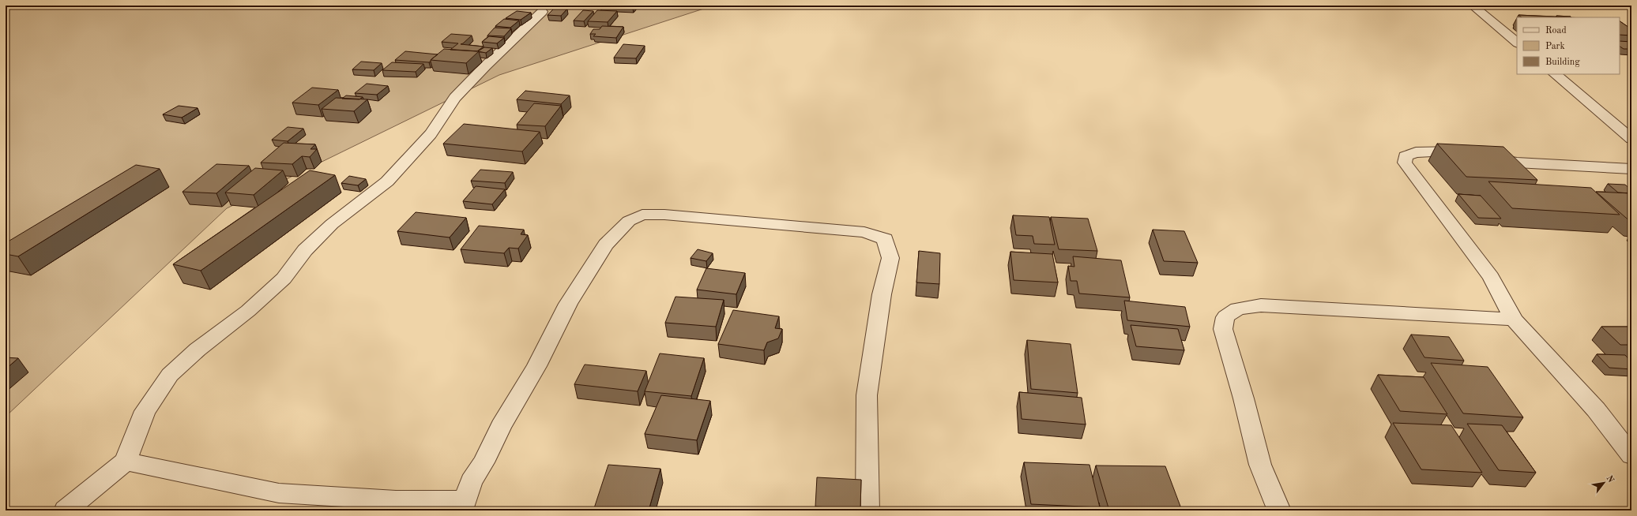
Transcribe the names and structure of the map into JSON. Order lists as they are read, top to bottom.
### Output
{
  "legend": ["Road", "Park", "Building"],
  "north": "top right"
}
